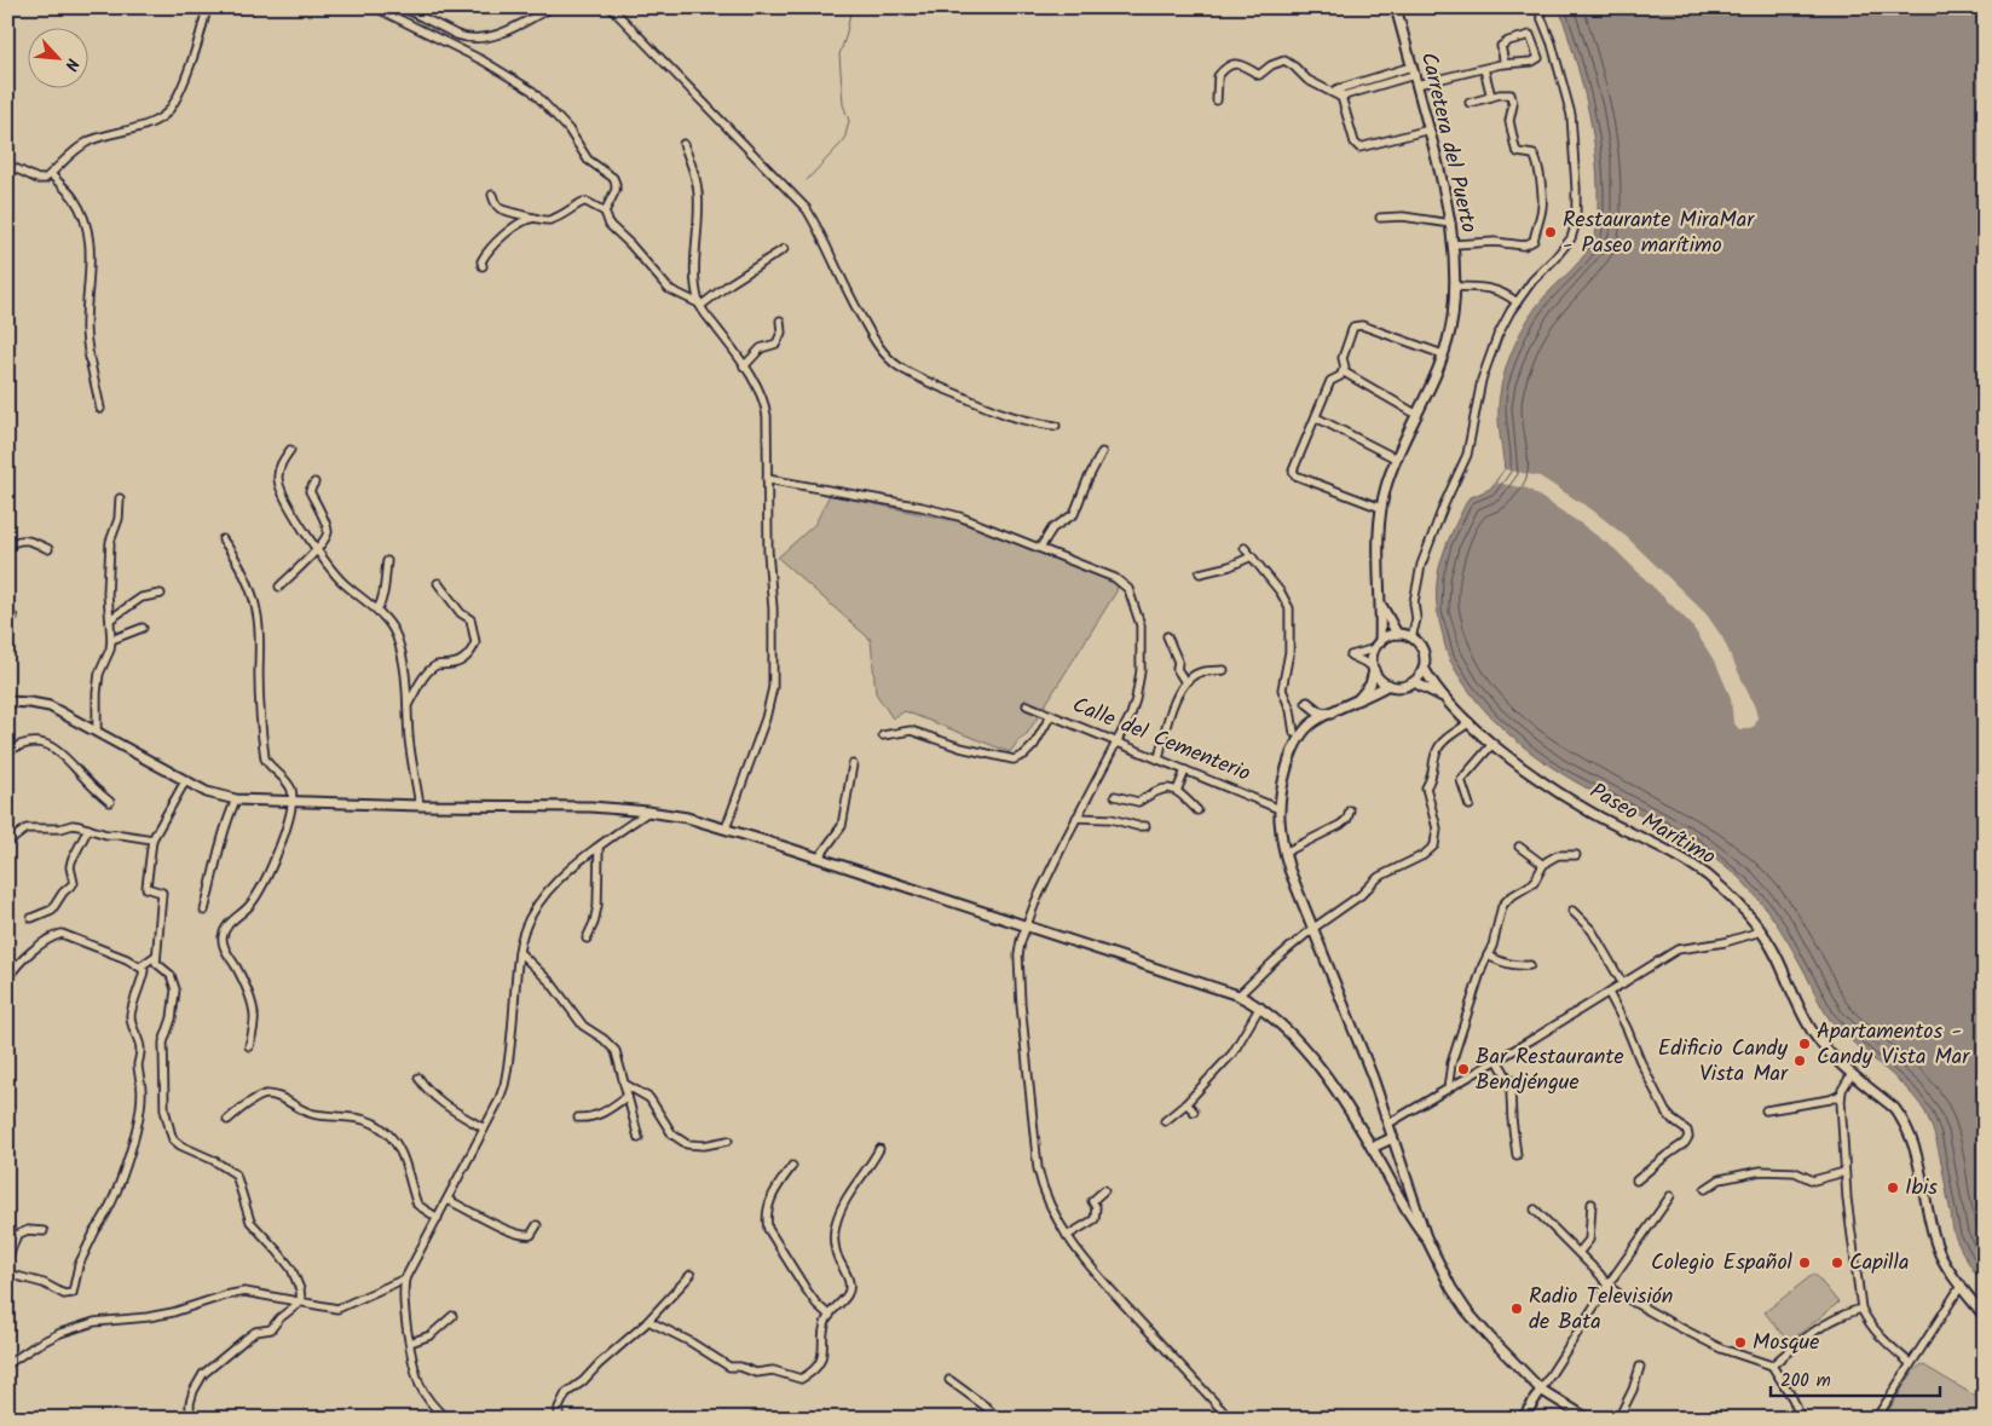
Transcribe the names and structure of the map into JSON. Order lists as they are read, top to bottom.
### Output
{
  "streets": {
    "main road": ["Carretera del Puerto", "Paseo Marítimo"],
    "street": ["Calle del Cementerio"]
  },
  "crossings": [
    ["Carretera del Puerto", "Paseo Marítimo"]
  ],
  "places": [
    "Restaurante MiraMar - Paseo marítimo",
    "Apartamentos - Candy Vista Mar",
    "Edificio Candy Vista Mar",
    "Bar Restaurante Bendjéngue",
    "Ibis",
    "Colegio Español",
    "Capilla",
    "Radio Televisión de Bata",
    "Mosque"
  ],
  "scale_bar": "200 m",
  "north": "bottom right"
}
